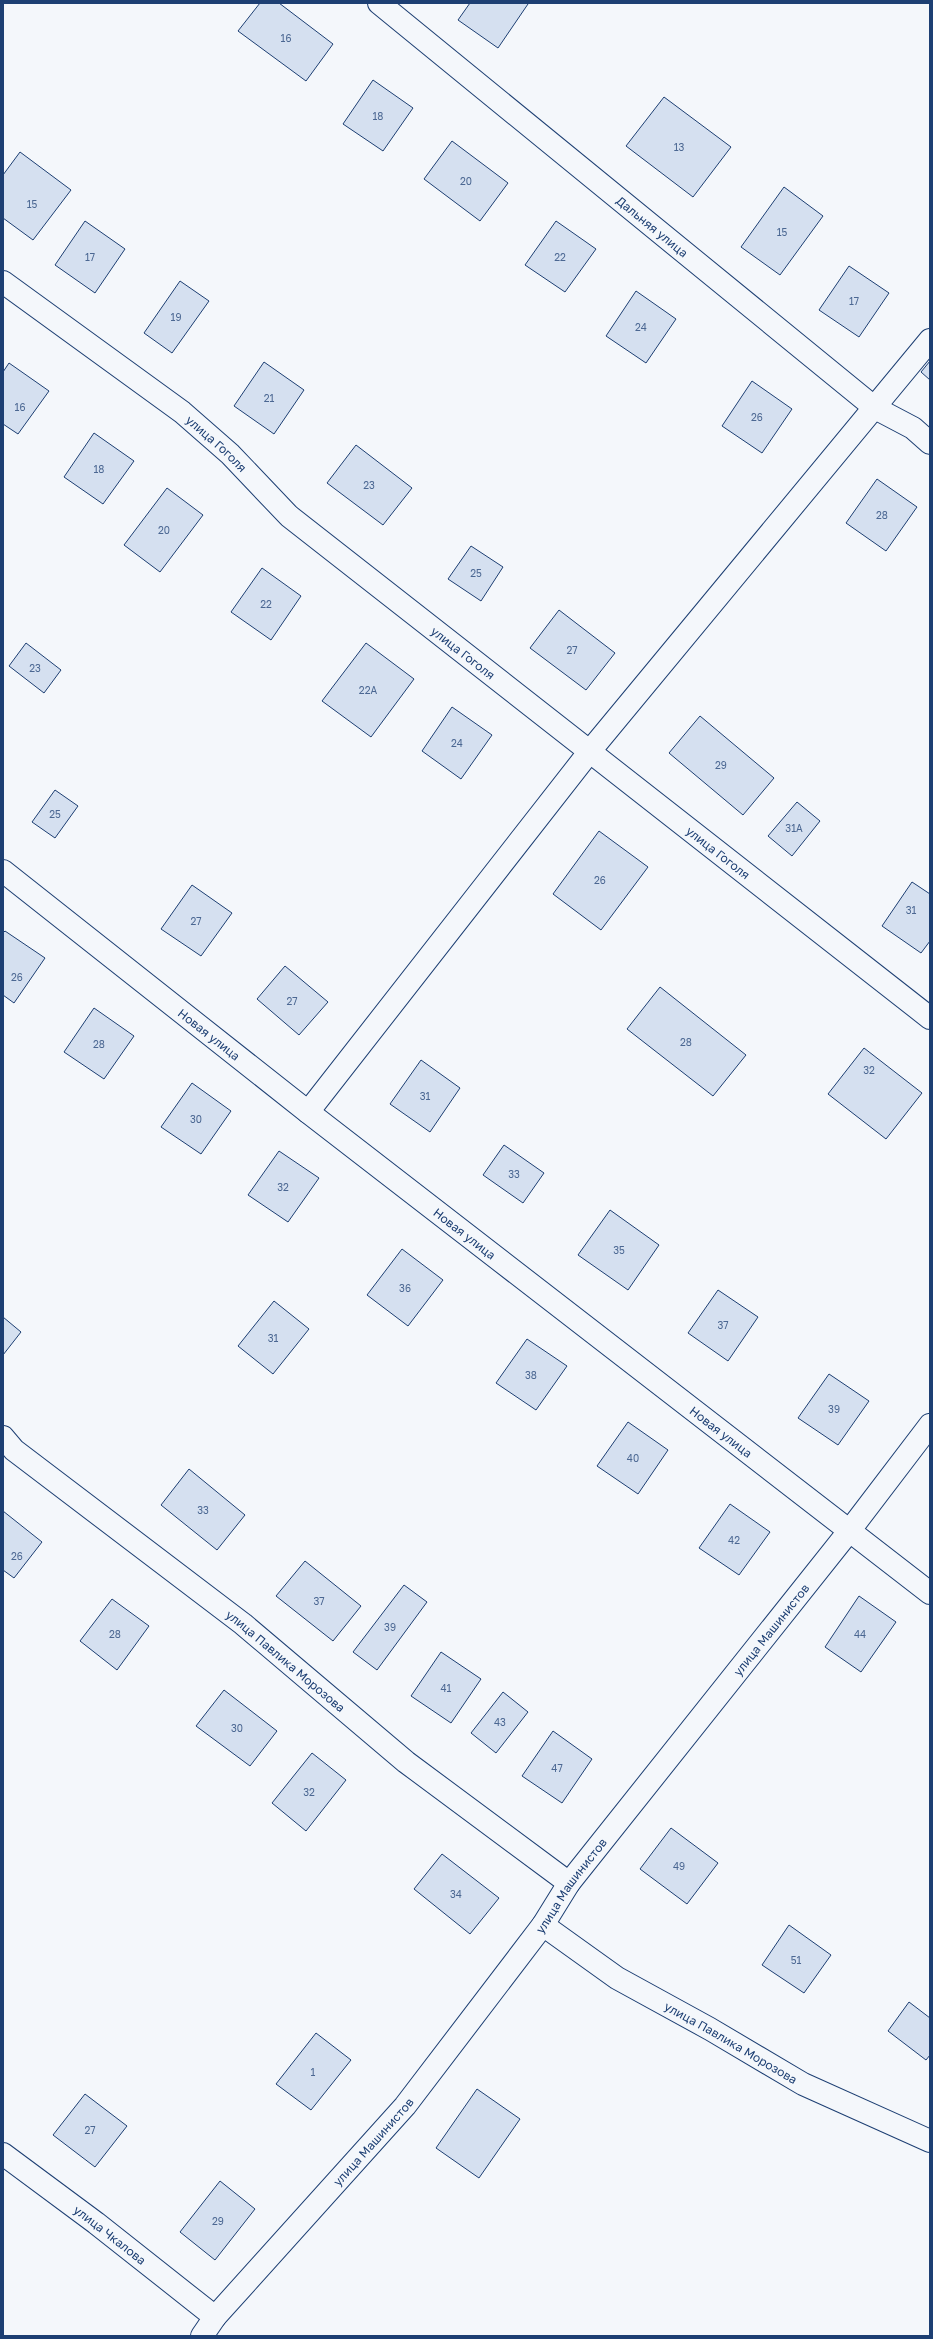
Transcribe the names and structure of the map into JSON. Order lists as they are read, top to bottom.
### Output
{
  "streets": {
    "street": [
      "Дальняя улица",
      "улица Гоголя",
      "Новая улица",
      "улица Машинистов",
      "улица Павлика Морозова",
      "улица Чкалова"
    ]
  },
  "crossings": [
    ["Новая улица", "улица Машинистов"],
    ["улица Машинистов", "улица Павлика Морозова"],
    ["улица Машинистов", "улица Чкалова"]
  ],
  "house_numbers": [
    "16",
    "18",
    "13",
    "20",
    "15",
    "15",
    "17",
    "22",
    "17",
    "19",
    "24",
    "21",
    "16",
    "26",
    "18",
    "23",
    "28",
    "20",
    "25",
    "22",
    "27",
    "23",
    "22А",
    "24",
    "29",
    "25",
    "31А",
    "26",
    "31",
    "27",
    "26",
    "27",
    "28",
    "28",
    "32",
    "31",
    "30",
    "33",
    "32",
    "35",
    "36",
    "37",
    "31",
    "38",
    "39",
    "40",
    "33",
    "42",
    "26",
    "37",
    "39",
    "28",
    "44",
    "41",
    "43",
    "30",
    "47",
    "32",
    "49",
    "34",
    "51",
    "1",
    "27",
    "29"
  ]
}
